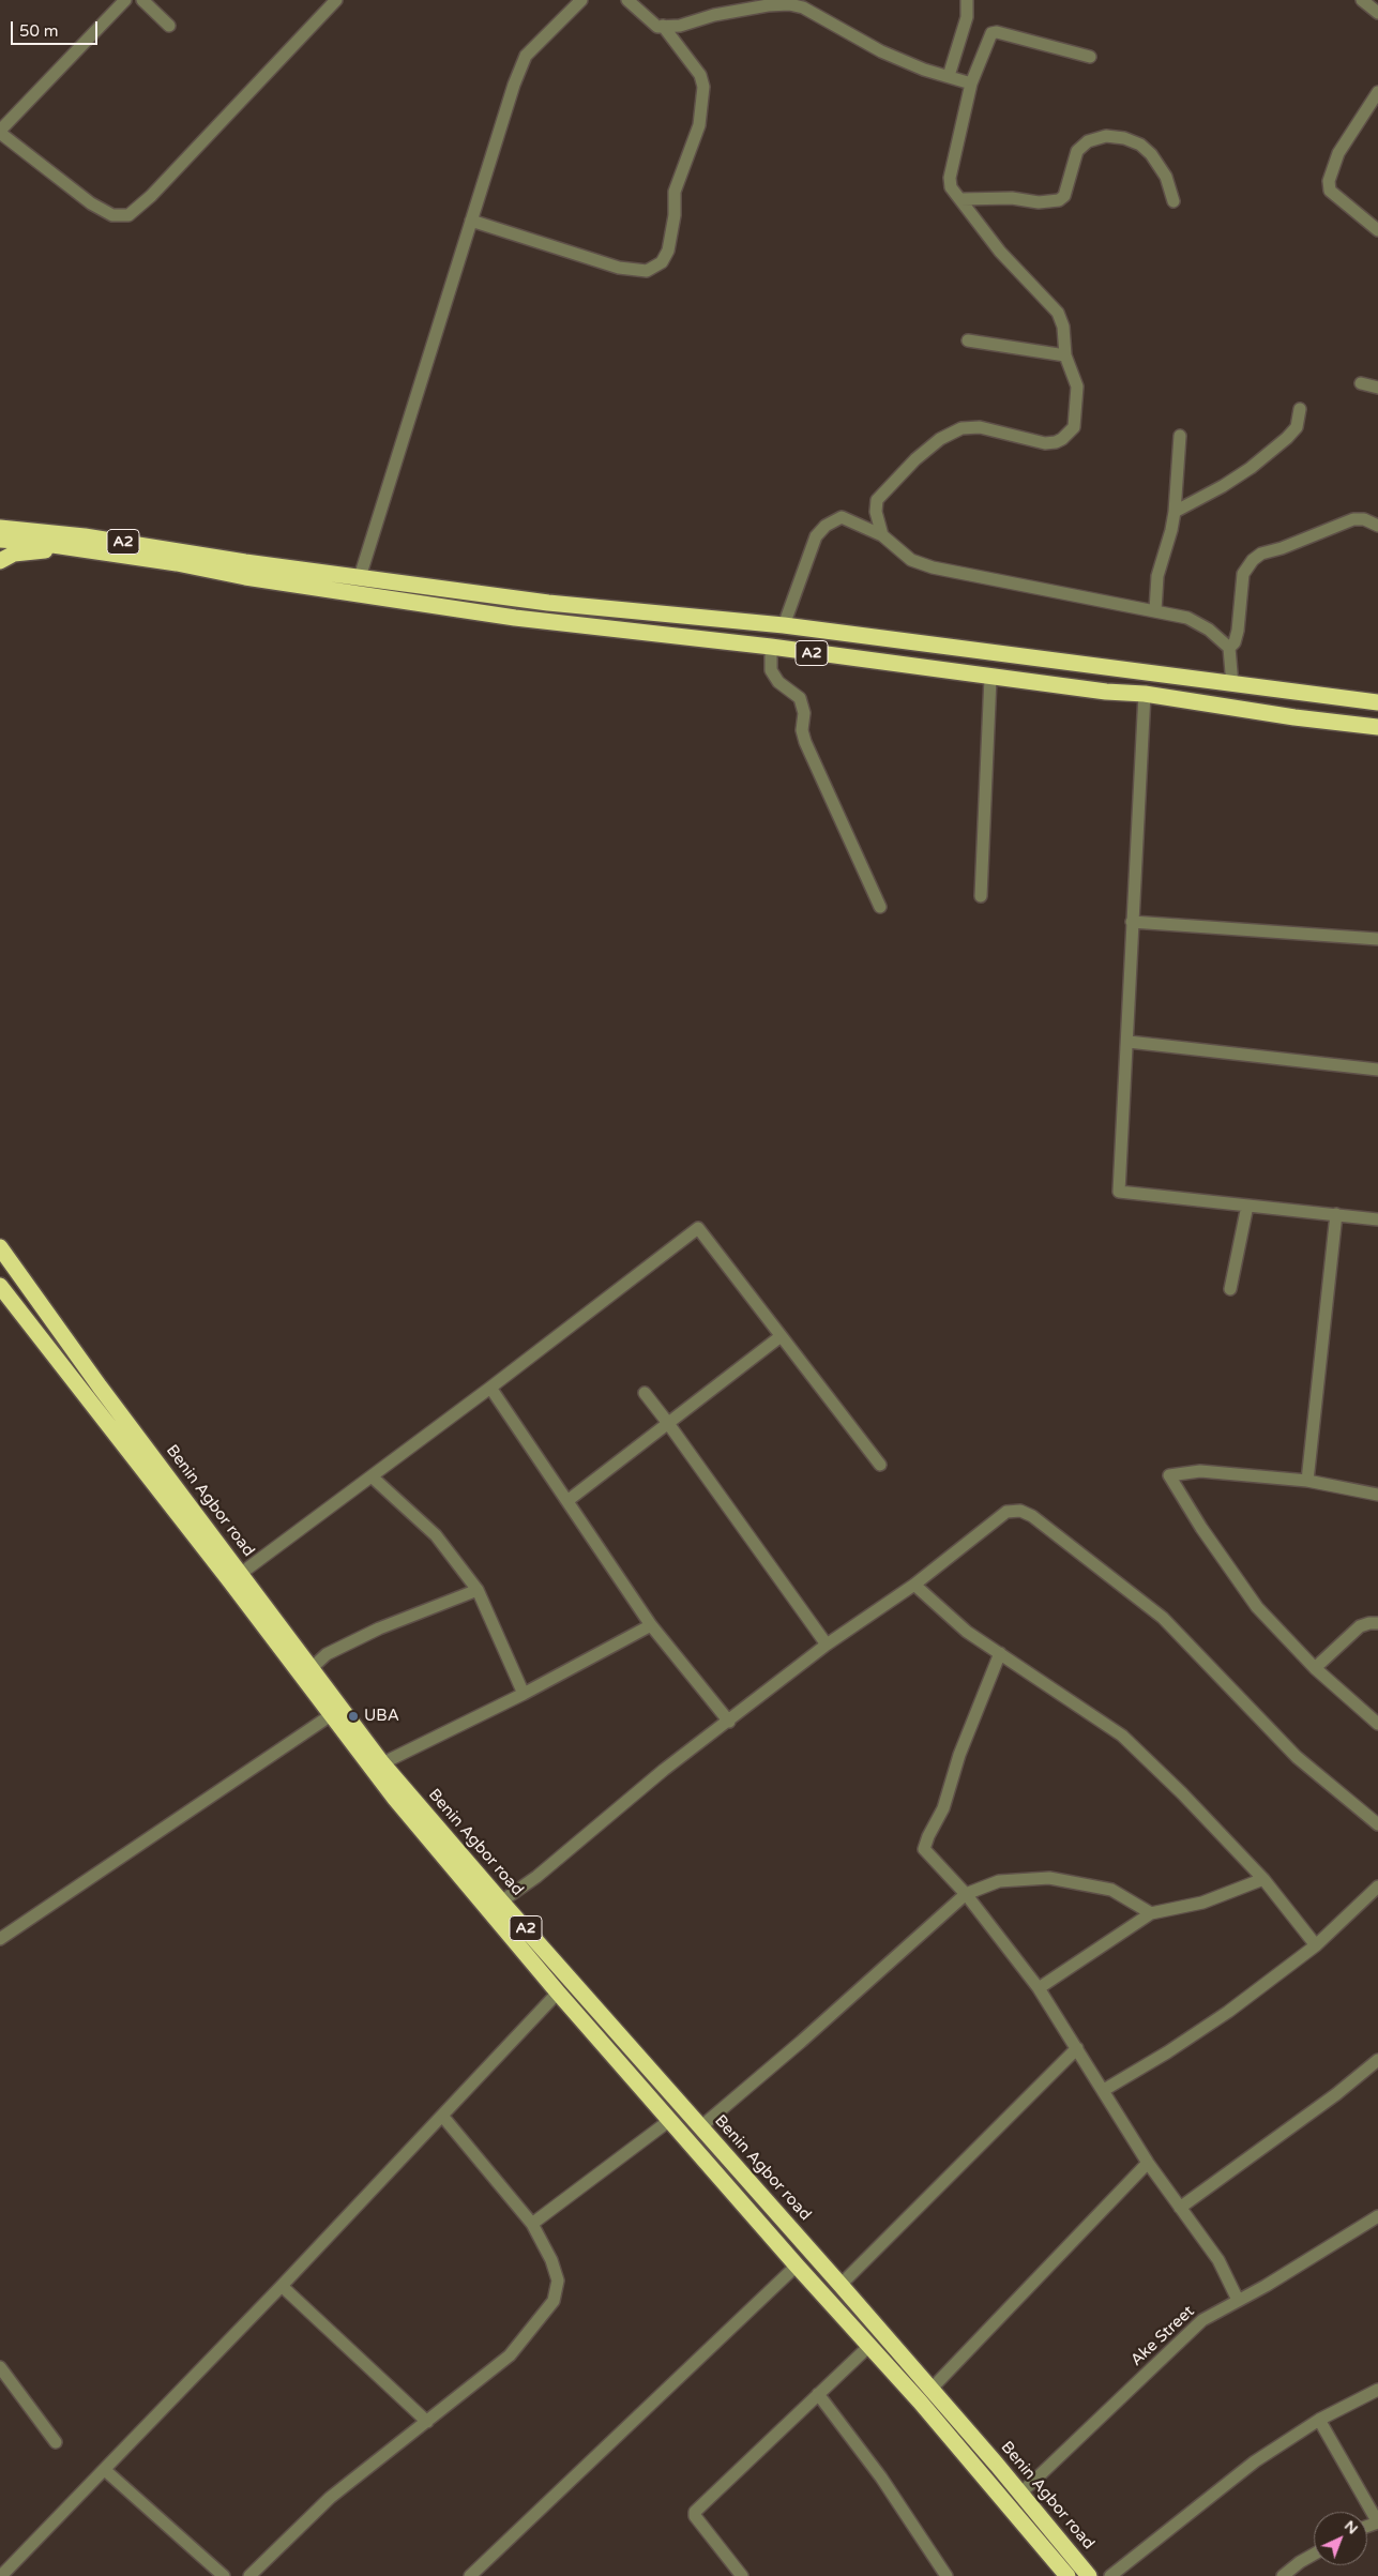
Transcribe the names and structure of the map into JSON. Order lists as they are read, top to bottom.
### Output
{
  "streets": {
    "highway": ["A2", "Benin Agbor road"],
    "street": ["Ake Street"]
  },
  "crossings": [
    ["Benin Agbor road", "Ake Street"]
  ],
  "places": ["UBA"],
  "scale_bar": "50 m",
  "north": "top right"
}
